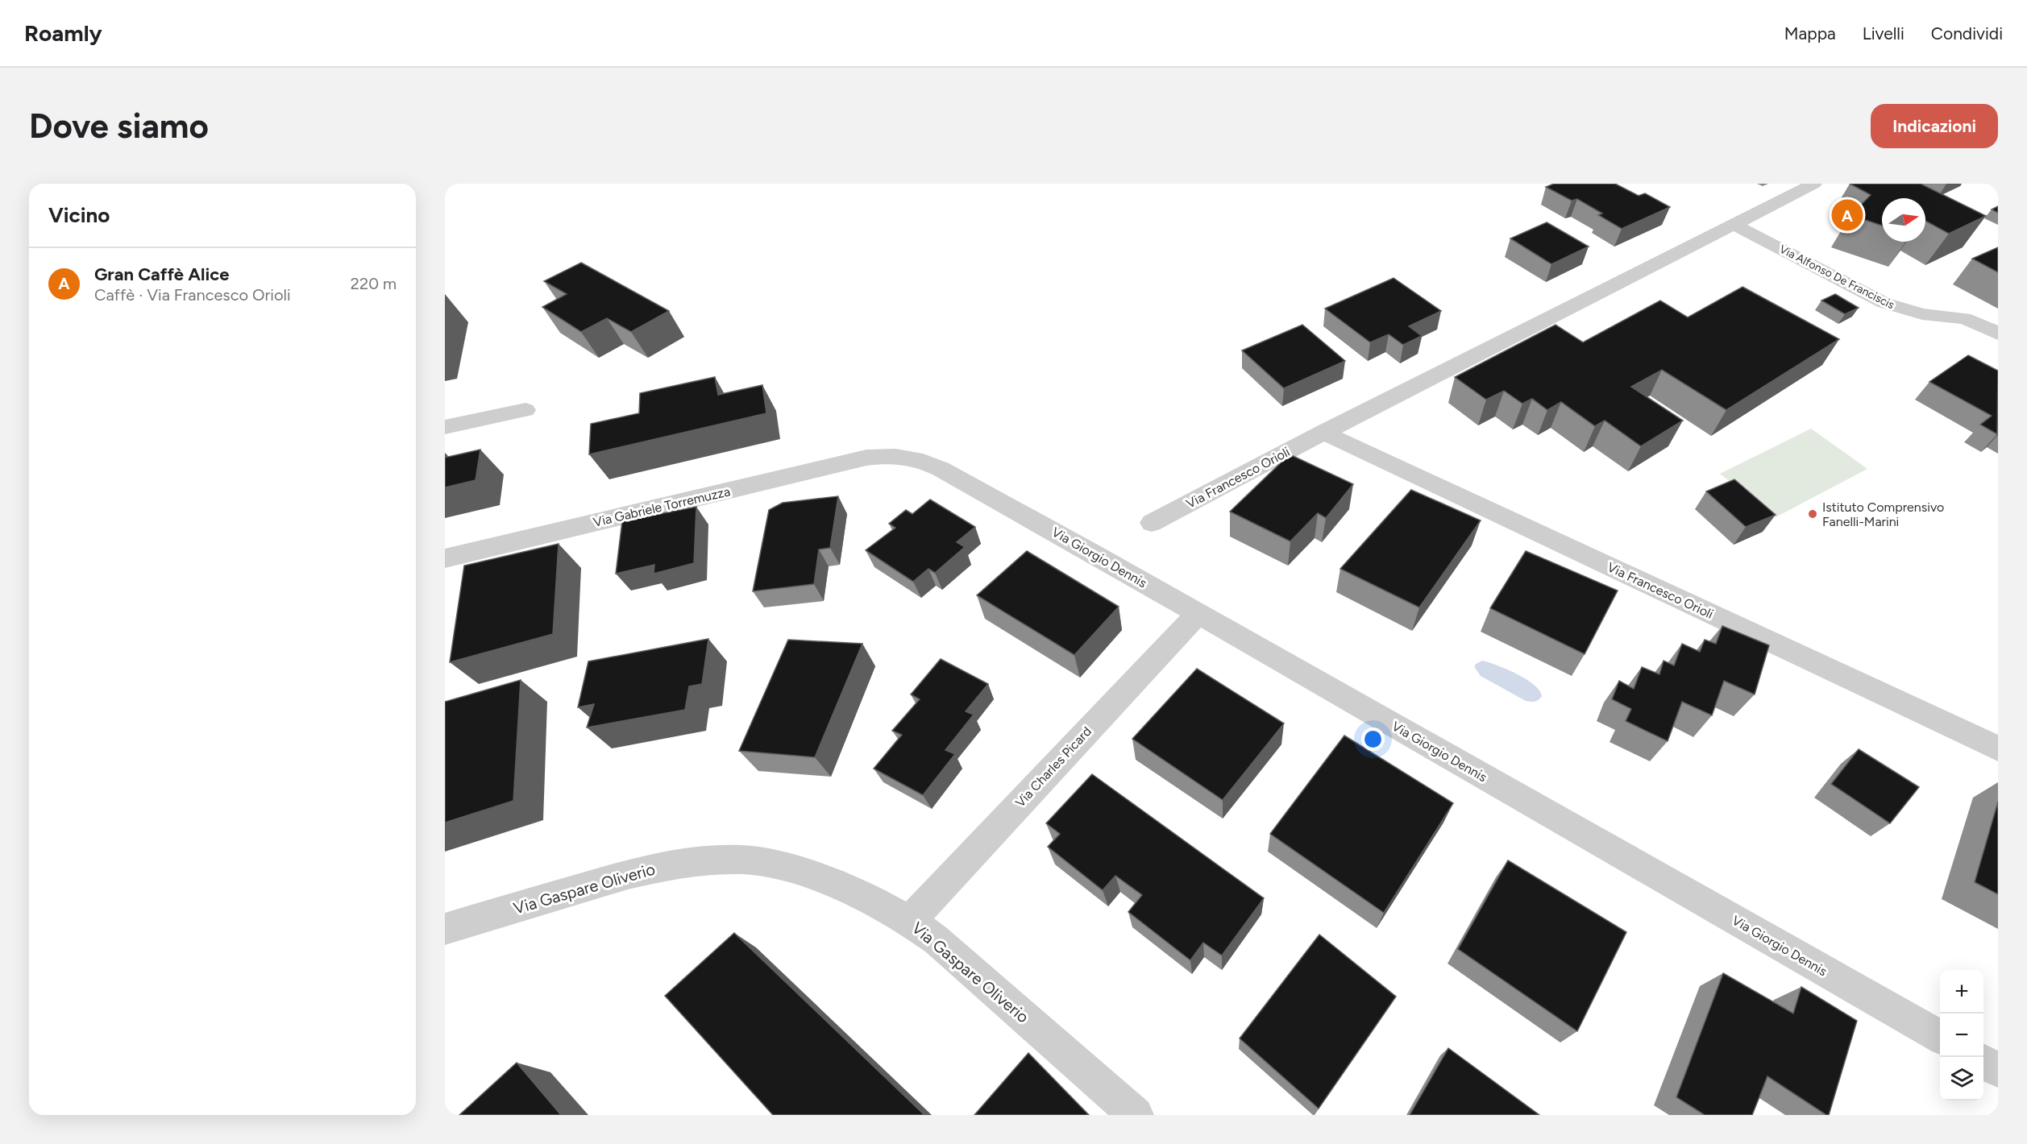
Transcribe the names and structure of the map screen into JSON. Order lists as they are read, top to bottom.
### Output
{
  "streets": {
    "street": [
      "Via Alfonso De Franciscis",
      "Via Francesco Orioli",
      "Via Gabriele Torremuzza",
      "Via Giorgio Dennis",
      "Via Charles Picard",
      "Via Gaspare Oliverio"
    ]
  },
  "crossings": [
    ["Via Alfonso De Franciscis", "Via Francesco Orioli"],
    ["Via Gabriele Torremuzza", "Via Giorgio Dennis"],
    ["Via Giorgio Dennis", "Via Charles Picard"],
    ["Via Charles Picard", "Via Gaspare Oliverio"]
  ],
  "places": ["Istituto Comprensivo Fanelli-Marini"],
  "north": "right",
  "page": {
    "header": "Roamly",
    "nav": ["Mappa", "Livelli", "Condividi"],
    "buttons": "Indicazioni",
    "title": "Dove siamo",
    "heading": "Vicino",
    "pins": "A",
    "list": [
      {
        "mark": "A",
        "name": "Gran Caffè Alice",
        "note": "Caffè · Via Francesco Orioli",
        "value": "220 m"
      }
    ],
    "map_buttons": ["+", "−"]
  }
}
